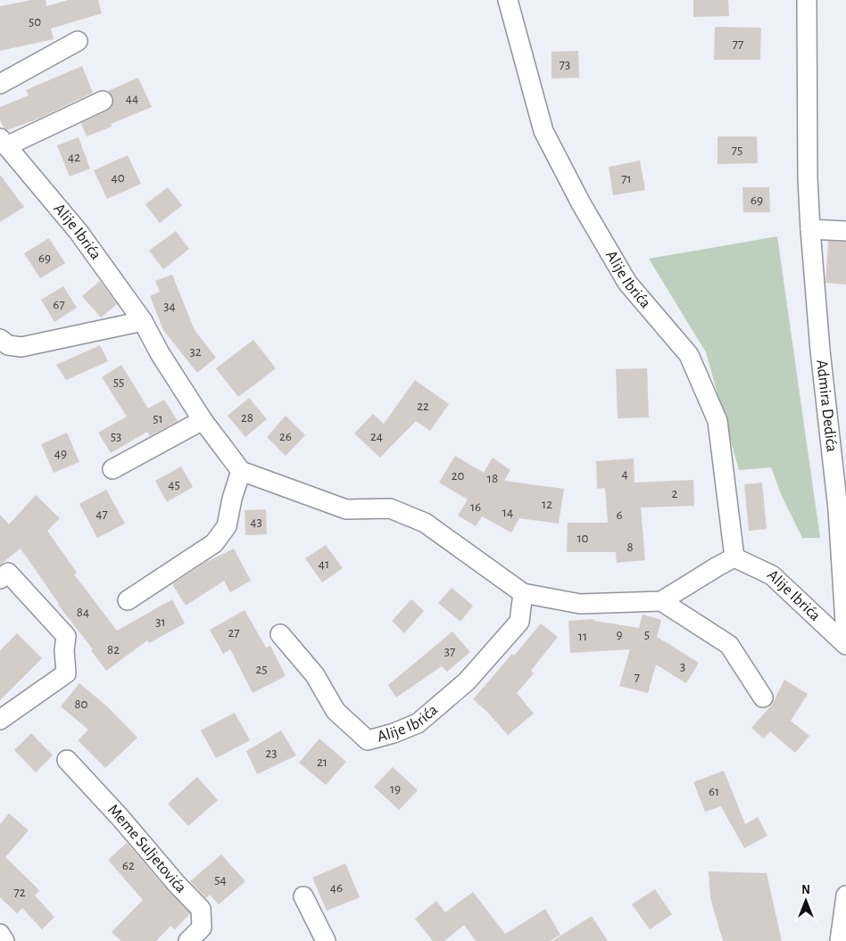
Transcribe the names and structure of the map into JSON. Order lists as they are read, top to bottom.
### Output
{
  "streets": {
    "street": ["Alije Ibrića", "Admira Dedića", "Meme Suljetovića"]
  },
  "house_numbers": [
    "50",
    "77",
    "73",
    "44",
    "75",
    "42",
    "40",
    "71",
    "69",
    "69",
    "67",
    "34",
    "32",
    "55",
    "22",
    "28",
    "51",
    "53",
    "26",
    "24",
    "49",
    "4",
    "20",
    "18",
    "45",
    "2",
    "12",
    "16",
    "14",
    "47",
    "6",
    "43",
    "10",
    "8",
    "41",
    "84",
    "31",
    "27",
    "9",
    "5",
    "11",
    "82",
    "37",
    "3",
    "25",
    "7",
    "80",
    "23",
    "21",
    "19",
    "61",
    "62",
    "54",
    "46",
    "72"
  ],
  "north": "top"
}
